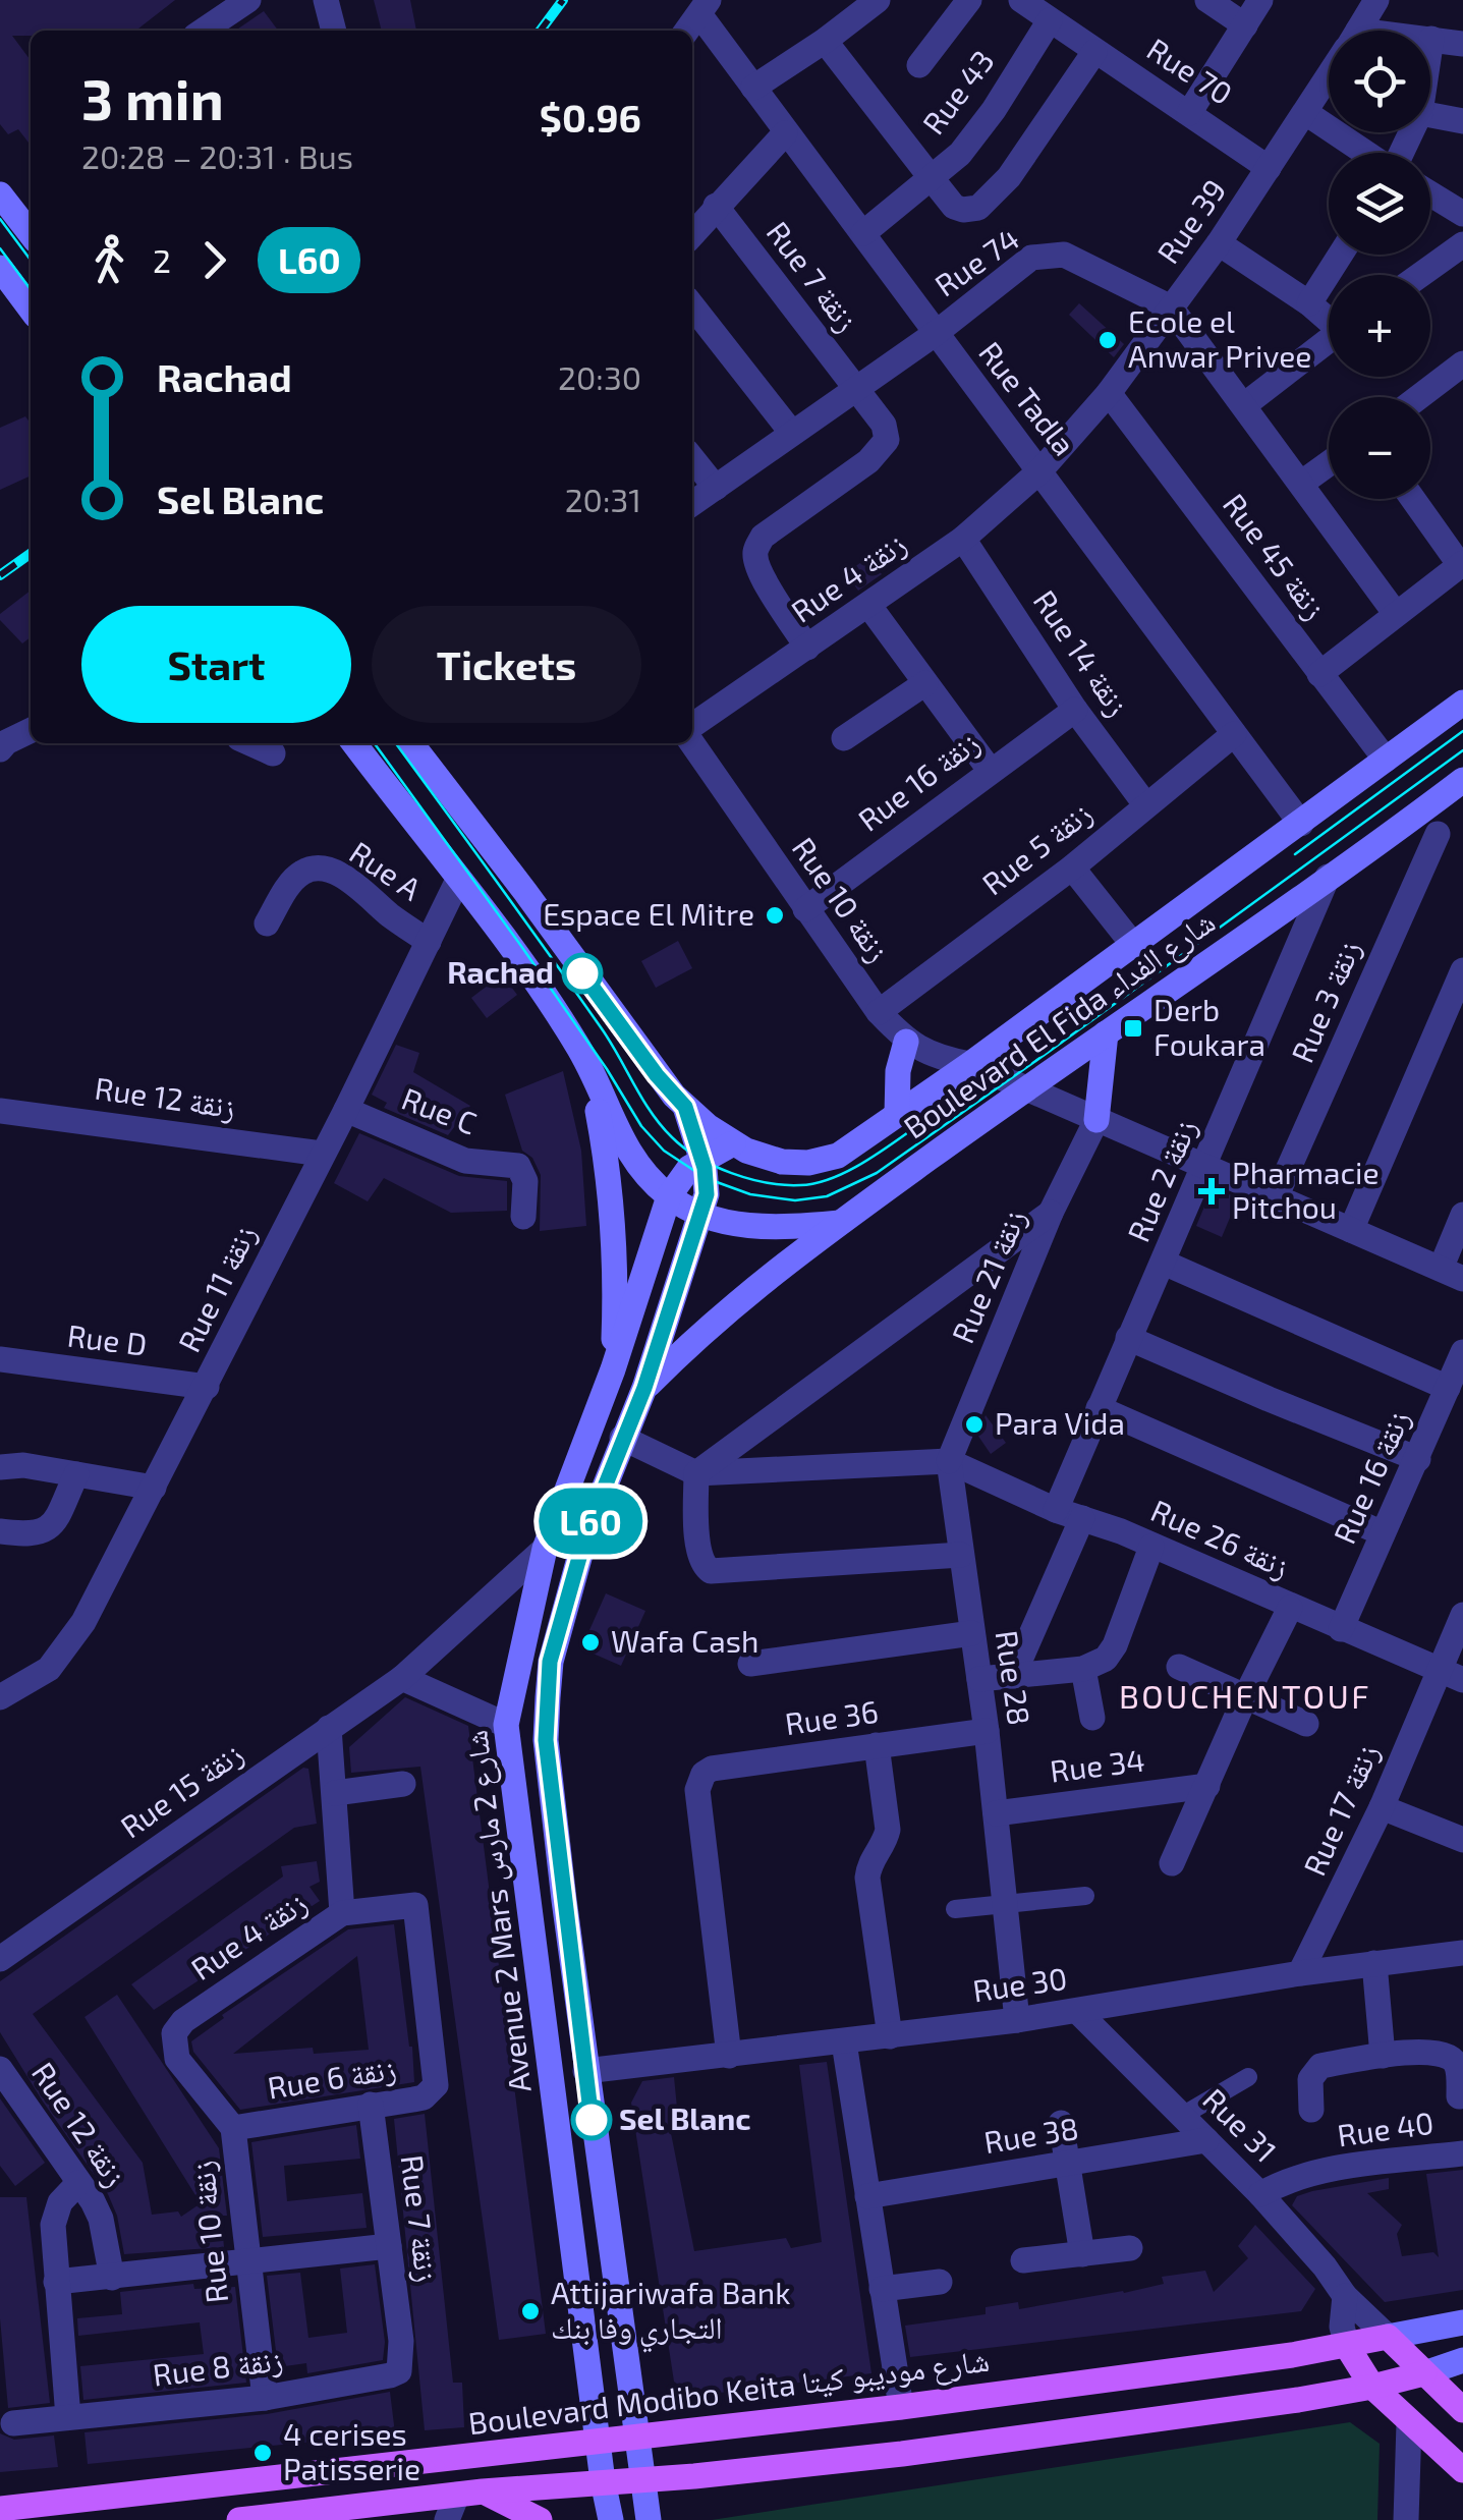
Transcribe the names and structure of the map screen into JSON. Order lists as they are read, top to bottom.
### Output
{
  "streets": {
    "main road": ["Boulevard El Fida شارع الفداء", "Avenue 2 Mars شارع 2 مارس", "Boulevard Modibo Keita شارع موديبو كيتا"],
    "street": [
      "Rue 70",
      "Rue 43",
      "Rue 39",
      "Rue 74",
      "Rue 7 زنقة",
      "Rue Tadla",
      "Rue 45 زنقة",
      "Rue 4 زنقة",
      "Rue 14 زنقة",
      "Rue 16 زنقة",
      "Rue 5 زنقة",
      "Rue A",
      "Rue 10 زنقة",
      "Rue 3 زنقة",
      "Rue 12 زنقة",
      "Rue C",
      "Rue 2 زنقة",
      "Rue 21 زنقة",
      "Rue 11 زنقة",
      "Rue D",
      "Rue 26 زنقة",
      "Rue 28",
      "Rue 36",
      "Rue 34",
      "Rue 15 زنقة",
      "Rue 17 زنقة",
      "Rue 30",
      "Rue 6 زنقة",
      "Rue 31",
      "Rue 40",
      "Rue 38",
      "Rue 8 زنقة"
    ]
  },
  "crossings": [
    ["Rue 70", "Rue 43"],
    ["Rue 70", "Rue 39"],
    ["Rue 43", "Rue Tadla"],
    ["Rue 39", "Rue 74"],
    ["Rue 39", "Rue Tadla"],
    ["Rue 39", "Rue 45 زنقة"],
    ["Rue 39", "Rue 4 زنقة"],
    ["Rue 74", "Rue Tadla"],
    ["Rue 7 زنقة", "Rue 4 زنقة"],
    ["Rue 7 زنقة", "Rue 6 زنقة"],
    ["Rue 7 زنقة", "Rue 8 زنقة"],
    ["Rue Tadla", "Rue 4 زنقة"],
    ["Rue Tadla", "Rue 5 زنقة"],
    ["Rue Tadla", "Boulevard El Fida شارع الفداء"],
    ["Rue 45 زنقة", "Boulevard El Fida شارع الفداء"],
    ["Rue 4 زنقة", "Rue 14 زنقة"],
    ["Rue 4 زنقة", "Rue 10 زنقة"],
    ["Rue 4 زنقة", "Rue 6 زنقة"],
    ["Rue 14 زنقة", "Rue 16 زنقة"],
    ["Rue 14 زنقة", "Rue 5 زنقة"],
    ["Rue 16 زنقة", "Rue 10 زنقة"],
    ["Rue 16 زنقة", "Rue 26 زنقة"],
    ["Rue 5 زنقة", "Rue 10 زنقة"],
    ["Rue A", "Rue 11 زنقة"],
    ["Rue 10 زنقة", "Rue 3 زنقة"],
    ["Rue 10 زنقة", "Boulevard El Fida شارع الفداء"],
    ["Rue 10 زنقة", "Rue 2 زنقة"],
    ["Rue 10 زنقة", "Rue 21 زنقة"],
    ["Rue 10 زنقة", "Rue 6 زنقة"],
    ["Rue 10 زنقة", "Rue 8 زنقة"],
    ["Boulevard El Fida شارع الفداء", "Rue 2 زنقة"],
    ["Rue 12 زنقة", "Rue 11 زنقة"],
    ["Rue C", "Rue 11 زنقة"],
    ["Rue 2 زنقة", "Rue 26 زنقة"],
    ["Rue 21 زنقة", "Rue 26 زنقة"],
    ["Rue 21 زنقة", "Rue 28"],
    ["Rue 11 زنقة", "Rue D"],
    ["Rue 26 زنقة", "Rue 28"],
    ["Rue 26 زنقة", "Rue 17 زنقة"],
    ["Rue 28", "Rue 36"],
    ["Rue 28", "Rue 34"],
    ["Rue 28", "Rue 30"],
    ["Rue 36", "Rue 30"],
    ["Rue 15 زنقة", "Avenue 2 Mars شارع 2 مارس"],
    ["Rue 17 زنقة", "Rue 30"],
    ["Avenue 2 Mars شارع 2 مارس", "Boulevard Modibo Keita شارع موديبو كيتا"],
    ["Rue 30", "Rue 31"],
    ["Rue 31", "Rue 40"],
    ["Rue 31", "Rue 38"],
    ["Rue 31", "Boulevard Modibo Keita شارع موديبو كيتا"]
  ],
  "districts": ["BOUCHENTOUF"],
  "places": {
    "other": [
      "Ecole el Anwar Privee",
      "Espace El Mitre",
      "Rachad",
      "Para Vida",
      "Wafa Cash",
      "Sel Blanc",
      "Attijariwafa Bank التجاري وفا بنك",
      "4 cerises Patisserie"
    ],
    "transit": ["Derb Foukara"],
    "health": ["Pharmacie Pitchou"]
  },
  "lines": ["bus line L60"],
  "page": {
    "on_map": "L60",
    "map_buttons": ["+", "−"],
    "heading": ["3 min", "20:28 – 20:31 · Bus", "$0.96"],
    "legs": ["2", "L60"],
    "list": [
      {
        "name": "Rachad",
        "value": "20:30"
      },
      {
        "name": "Sel Blanc",
        "value": "20:31"
      }
    ],
    "buttons": ["Start", "Tickets"]
  }
}
